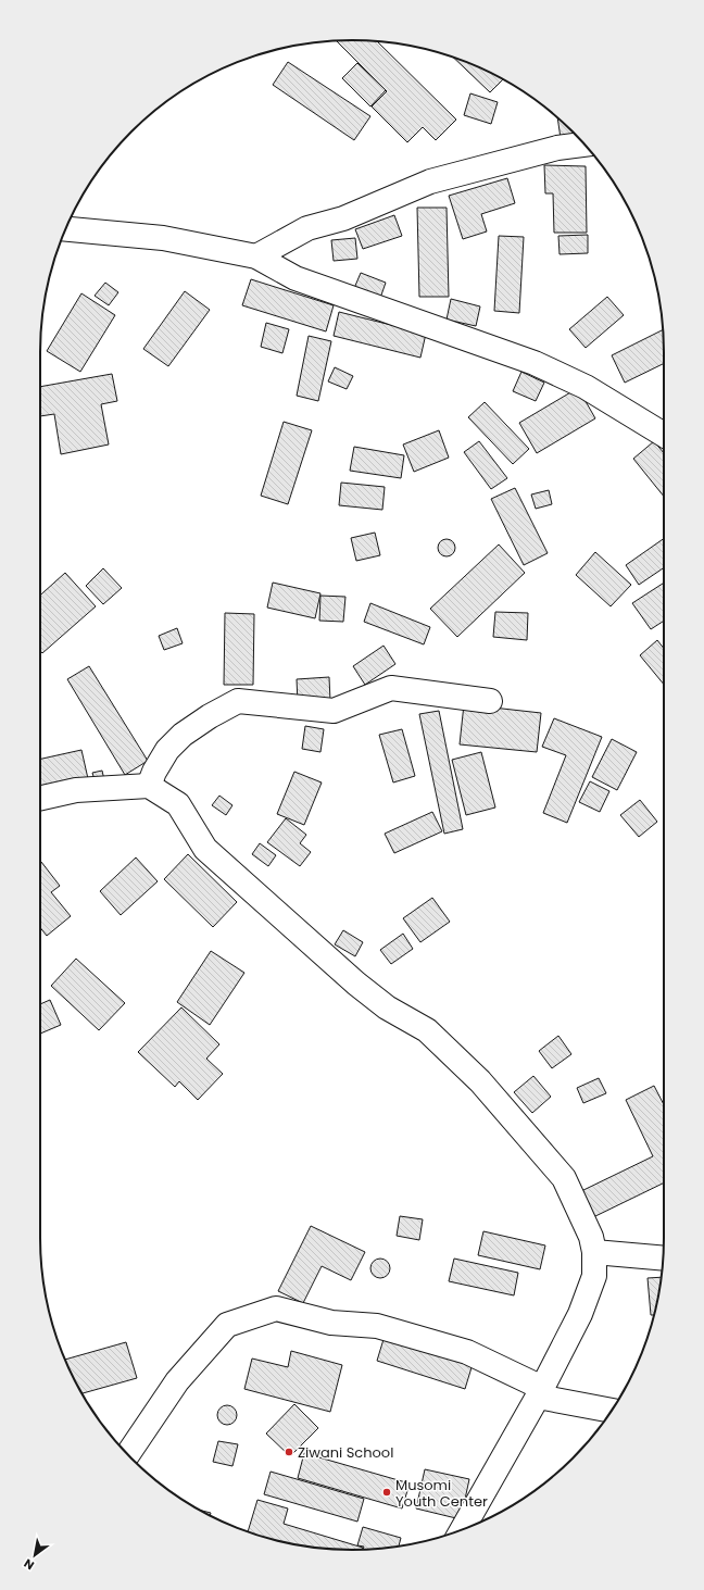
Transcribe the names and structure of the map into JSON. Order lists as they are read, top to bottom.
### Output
{
  "places": ["Ziwani School", "Musomi Youth Center"],
  "north": "bottom left"
}
